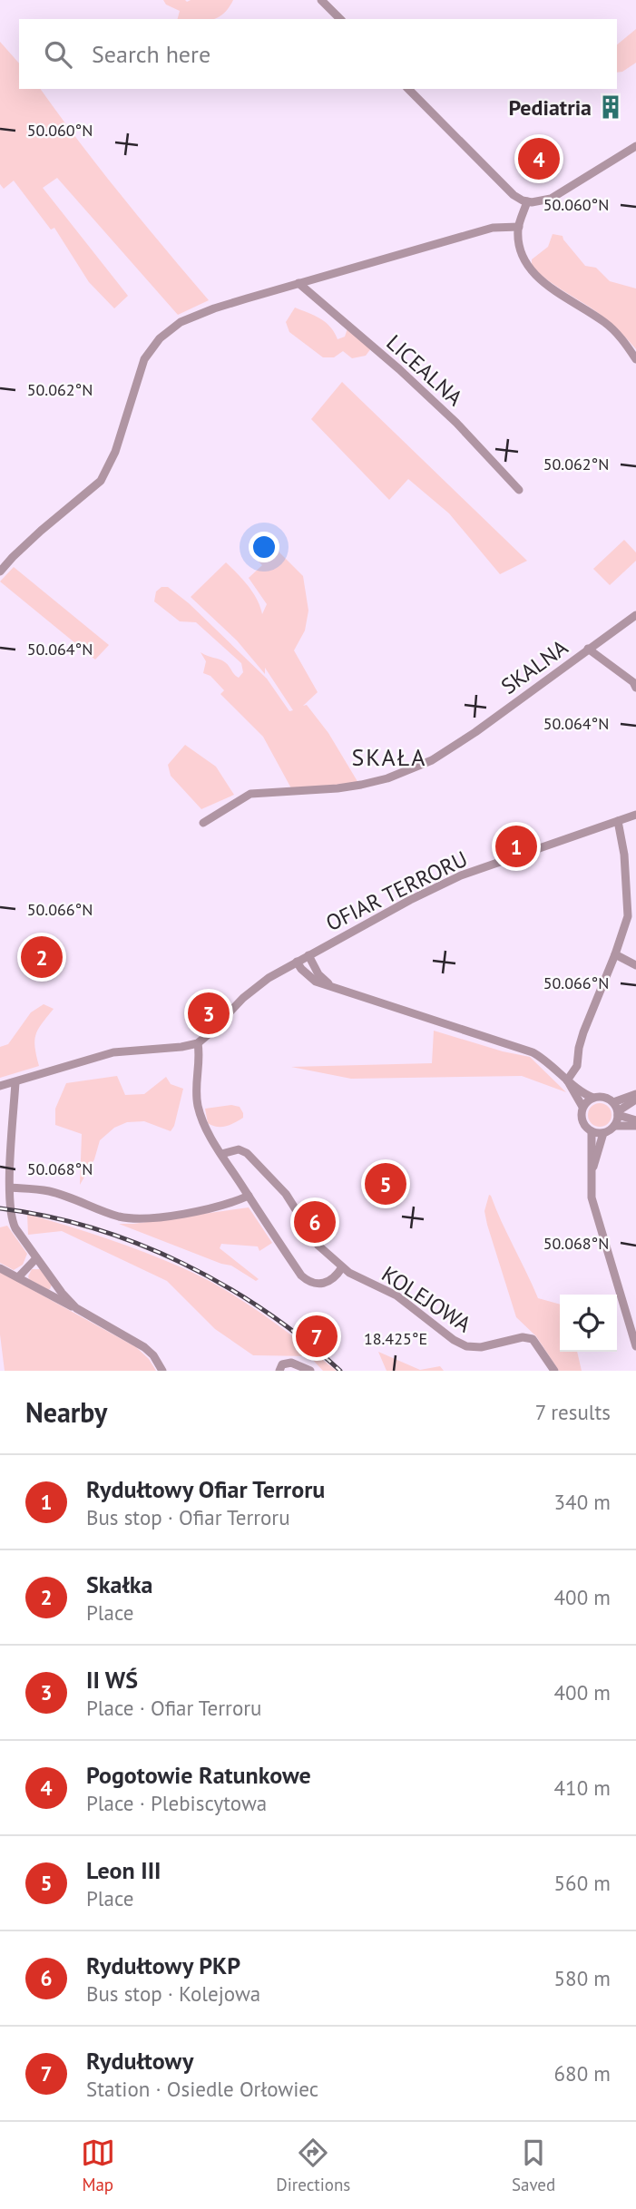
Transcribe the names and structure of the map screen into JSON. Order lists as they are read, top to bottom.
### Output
{
  "streets": {
    "street": [
      "LICEALNA",
      "SKALNA",
      "OFIAR TERRORU",
      "KOLEJOWA"
    ]
  },
  "districts": ["SKAŁA"],
  "places": {
    "building": ["Pediatria"]
  },
  "page": {
    "search": "Search here",
    "pins": [
      "4",
      "1",
      "2",
      "3",
      "5",
      "6",
      "7"
    ],
    "heading": ["Nearby", "7 results"],
    "list": [
      {
        "mark": "1",
        "name": "Rydułtowy Ofiar Terroru",
        "note": "Bus stop · Ofiar Terroru",
        "value": "340 m"
      },
      {
        "mark": "2",
        "name": "Skałka",
        "note": "Place",
        "value": "400 m"
      },
      {
        "mark": "3",
        "name": "II WŚ",
        "note": "Place · Ofiar Terroru",
        "value": "400 m"
      },
      {
        "mark": "4",
        "name": "Pogotowie Ratunkowe",
        "note": "Place · Plebiscytowa",
        "value": "410 m"
      },
      {
        "mark": "5",
        "name": "Leon III",
        "note": "Place",
        "value": "560 m"
      },
      {
        "mark": "6",
        "name": "Rydułtowy PKP",
        "note": "Bus stop · Kolejowa",
        "value": "580 m"
      },
      {
        "mark": "7",
        "name": "Rydułtowy",
        "note": "Station · Osiedle Orłowiec",
        "value": "680 m"
      }
    ],
    "nav": ["Map", "Directions", "Saved"]
  },
  "coordinates": [
    "50.060°N",
    "50.062°N",
    "50.064°N",
    "50.066°N",
    "50.068°N",
    "18.425°E"
  ]
}
